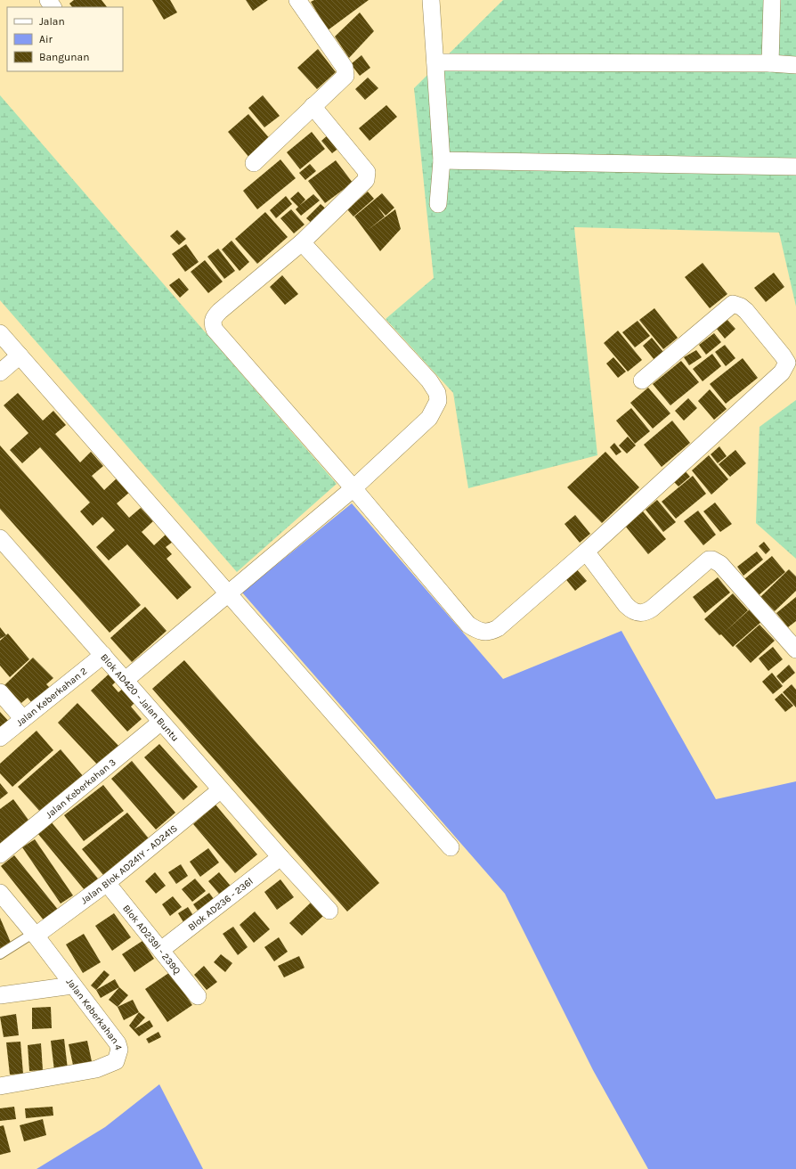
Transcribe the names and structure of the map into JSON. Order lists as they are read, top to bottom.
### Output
{
  "streets": {
    "street": [
      "Jalan Keberkahan 2",
      "Blok AD420 - Jalan Buntu",
      "Jalan Keberkahan 3",
      "Jalan Blok AD241Y - AD241S",
      "Blok AD236 - 236l",
      "Blok AD239l - 239Q",
      "Jalan Keberkahan 4"
    ]
  },
  "crossings": [
    ["Jalan Keberkahan 2", "Blok AD420 - Jalan Buntu"],
    ["Blok AD420 - Jalan Buntu", "Jalan Keberkahan 3"],
    ["Blok AD420 - Jalan Buntu", "Jalan Blok AD241Y - AD241S"],
    ["Blok AD420 - Jalan Buntu", "Blok AD236 - 236l"],
    ["Jalan Blok AD241Y - AD241S", "Blok AD239l - 239Q"],
    ["Jalan Blok AD241Y - AD241S", "Jalan Keberkahan 4"],
    ["Blok AD236 - 236l", "Blok AD239l - 239Q"]
  ],
  "legend": ["Jalan", "Air", "Bangunan"]
}
